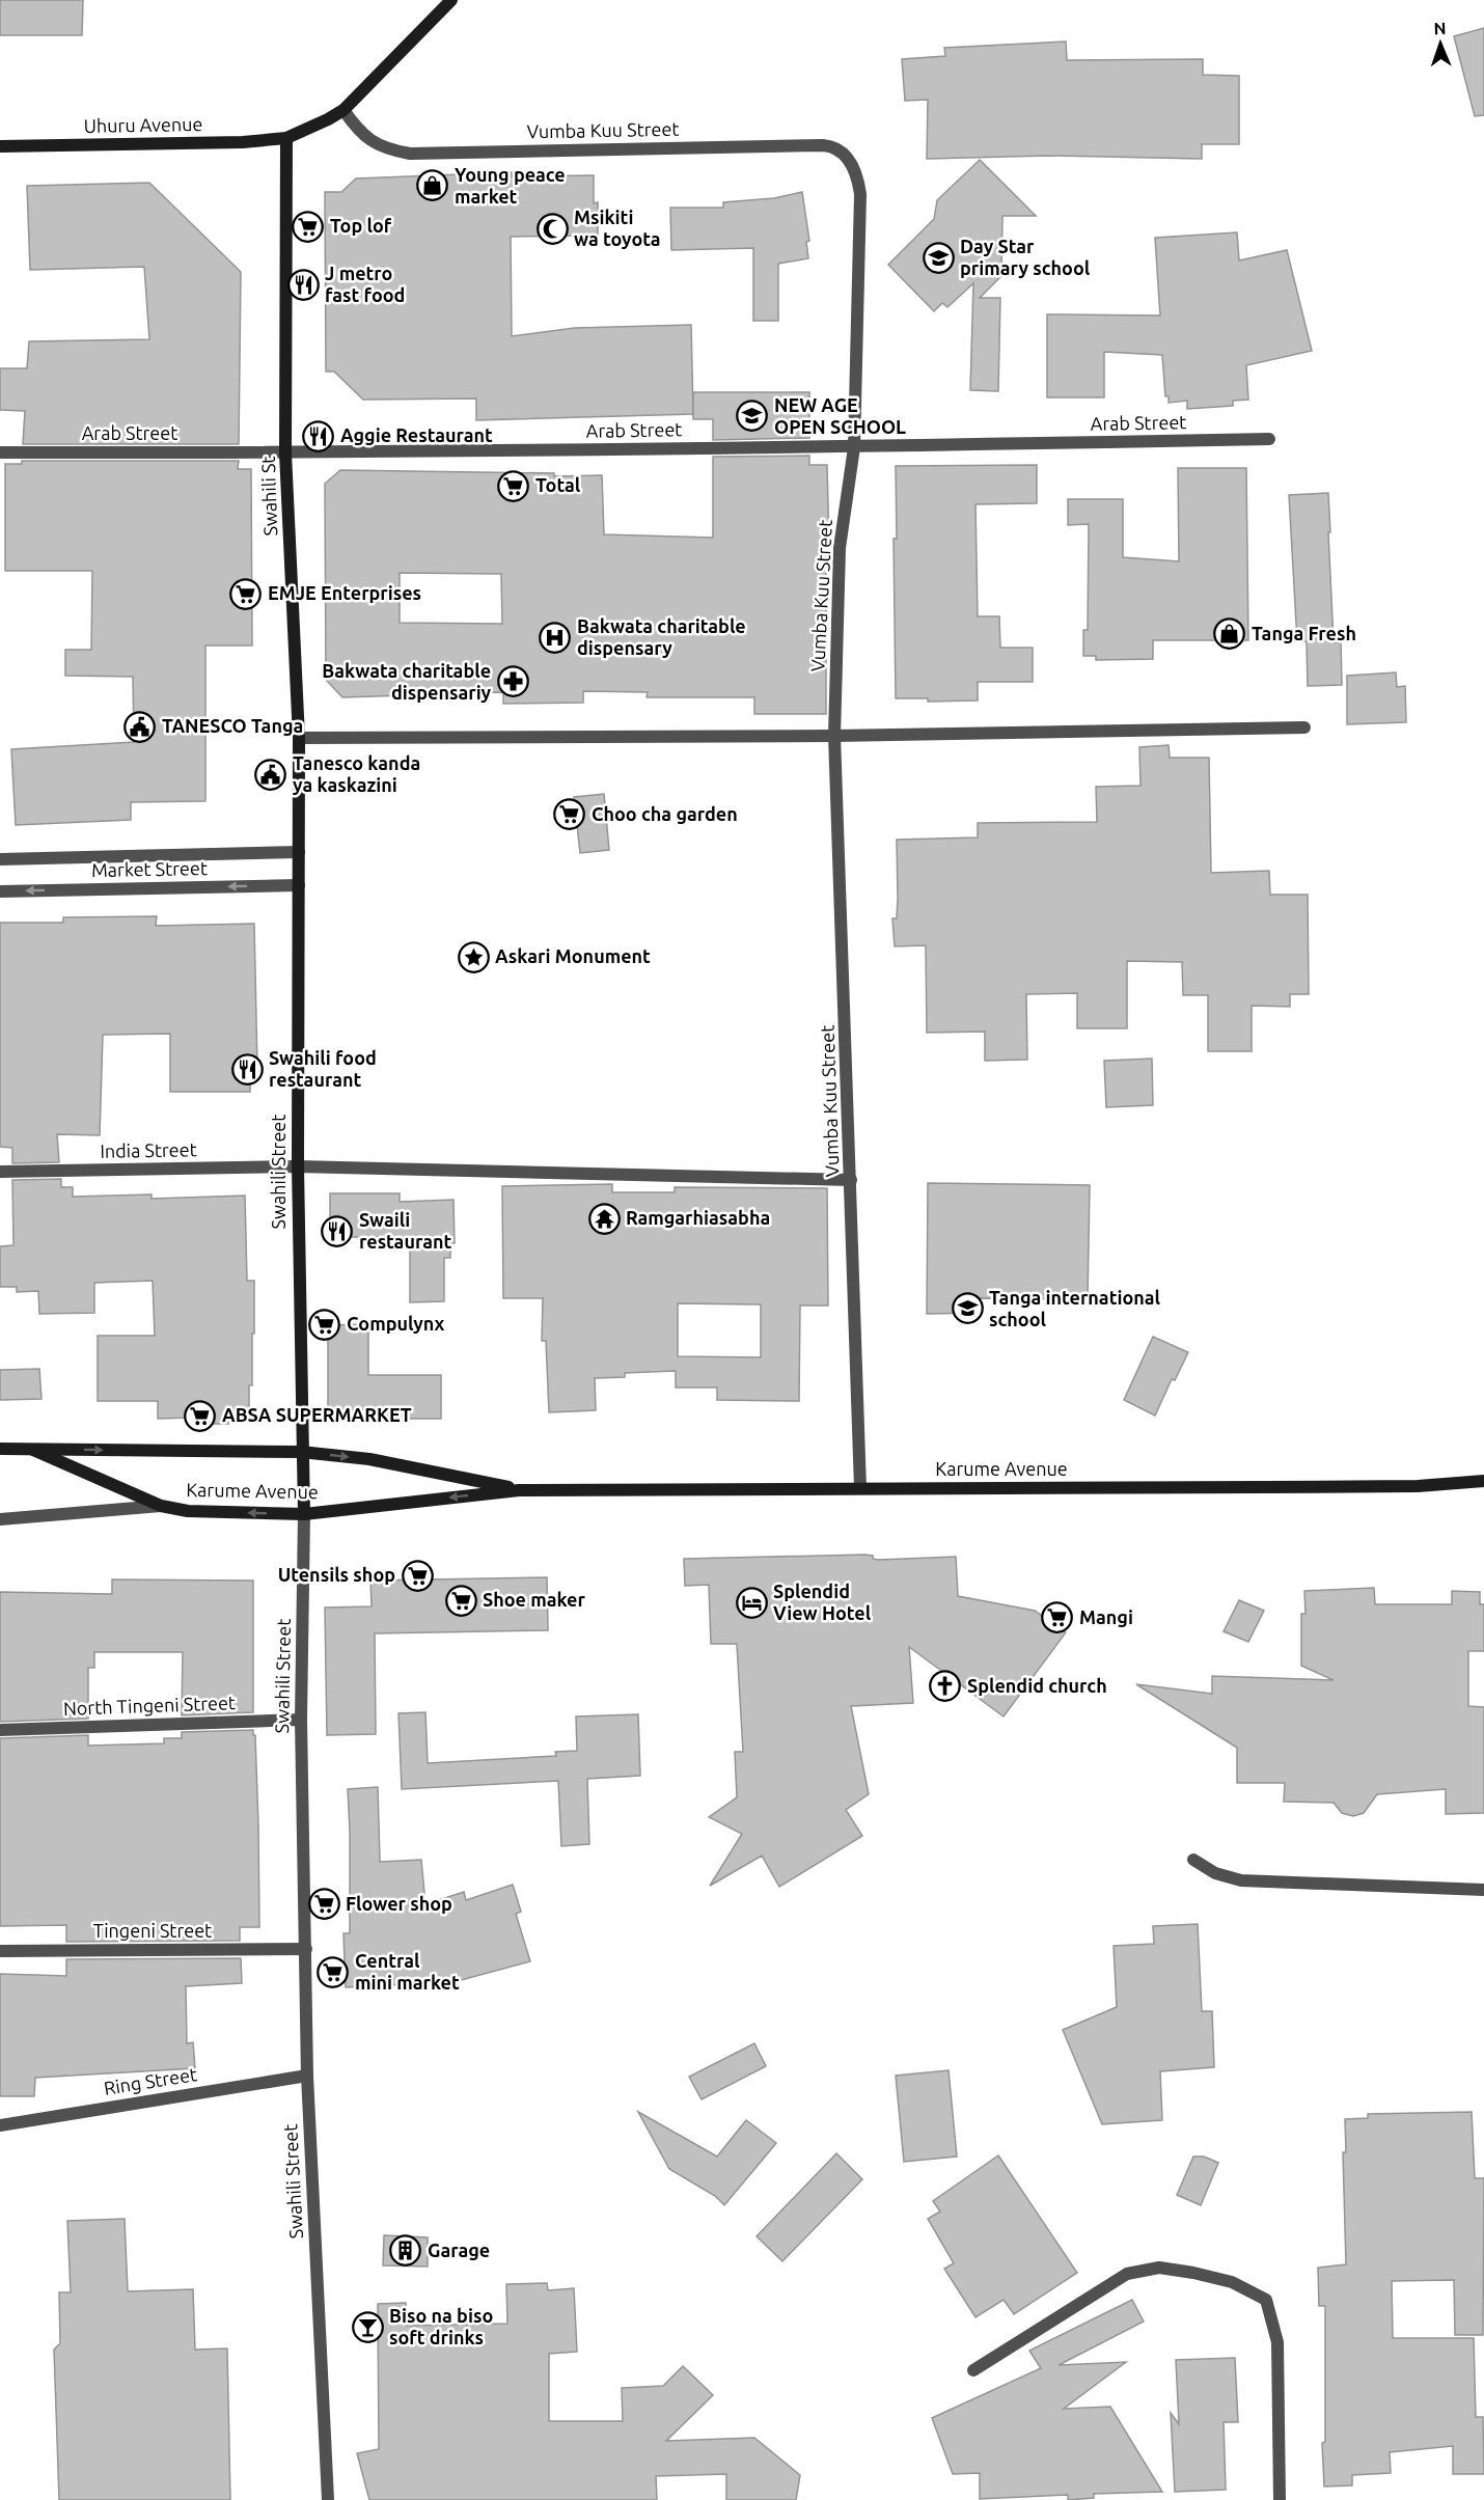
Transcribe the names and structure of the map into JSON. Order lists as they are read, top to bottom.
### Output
{
  "streets": {
    "main road": [
      "Uhuru Avenue",
      "Swahili St",
      "Swahili Street",
      "Karume Avenue"
    ],
    "street": [
      "Vumba Kuu Street",
      "Arab Street",
      "Market Street",
      "India Street",
      "North Tingeni Street",
      "Tingeni Street",
      "Ring Street"
    ]
  },
  "crossings": [
    ["Uhuru Avenue", "Vumba Kuu Street"],
    ["Uhuru Avenue", "Swahili St"],
    ["Vumba Kuu Street", "Arab Street"],
    ["Vumba Kuu Street", "India Street"],
    ["Vumba Kuu Street", "Karume Avenue"],
    ["Arab Street", "Swahili St"],
    ["Swahili St", "Market Street"],
    ["Swahili St", "Swahili Street"],
    ["Market Street", "Swahili Street"],
    ["India Street", "Swahili Street"],
    ["Swahili Street", "Karume Avenue"],
    ["Swahili Street", "North Tingeni Street"],
    ["Swahili Street", "Tingeni Street"],
    ["Swahili Street", "Ring Street"]
  ],
  "places": {
    "shop": ["Young peace market", "Tanga Fresh"],
    "supermarket": [
      "Top lof",
      "Total",
      "EMJE Enterprises",
      "Choo cha garden",
      "Compulynx",
      "ABSA SUPERMARKET",
      "Utensils shop",
      "Shoe maker",
      "Mangi",
      "Flower shop",
      "Central mini market"
    ],
    "mosque": ["Msikiti wa toyota"],
    "school or university": ["Day Star primary school", "NEW AGE OPEN SCHOOL", "Tanga international school"],
    "restaurant": [
      "J metro fast food",
      "Aggie Restaurant",
      "Swahili food restaurant",
      "Swaili restaurant"
    ],
    "hospital": ["Bakwata charitable dispensary"],
    "pharmacy": ["Bakwata charitable dispensariy"],
    "public building": ["TANESCO Tanga", "Tanesco kanda ya kaskazini"],
    "place": ["Askari Monument"],
    "temple": ["Ramgarhiasabha"],
    "hotel": ["Splendid View Hotel"],
    "church": ["Splendid church"],
    "building": ["Garage"],
    "bar": ["Biso na biso soft drinks"]
  },
  "north": "top"
}
